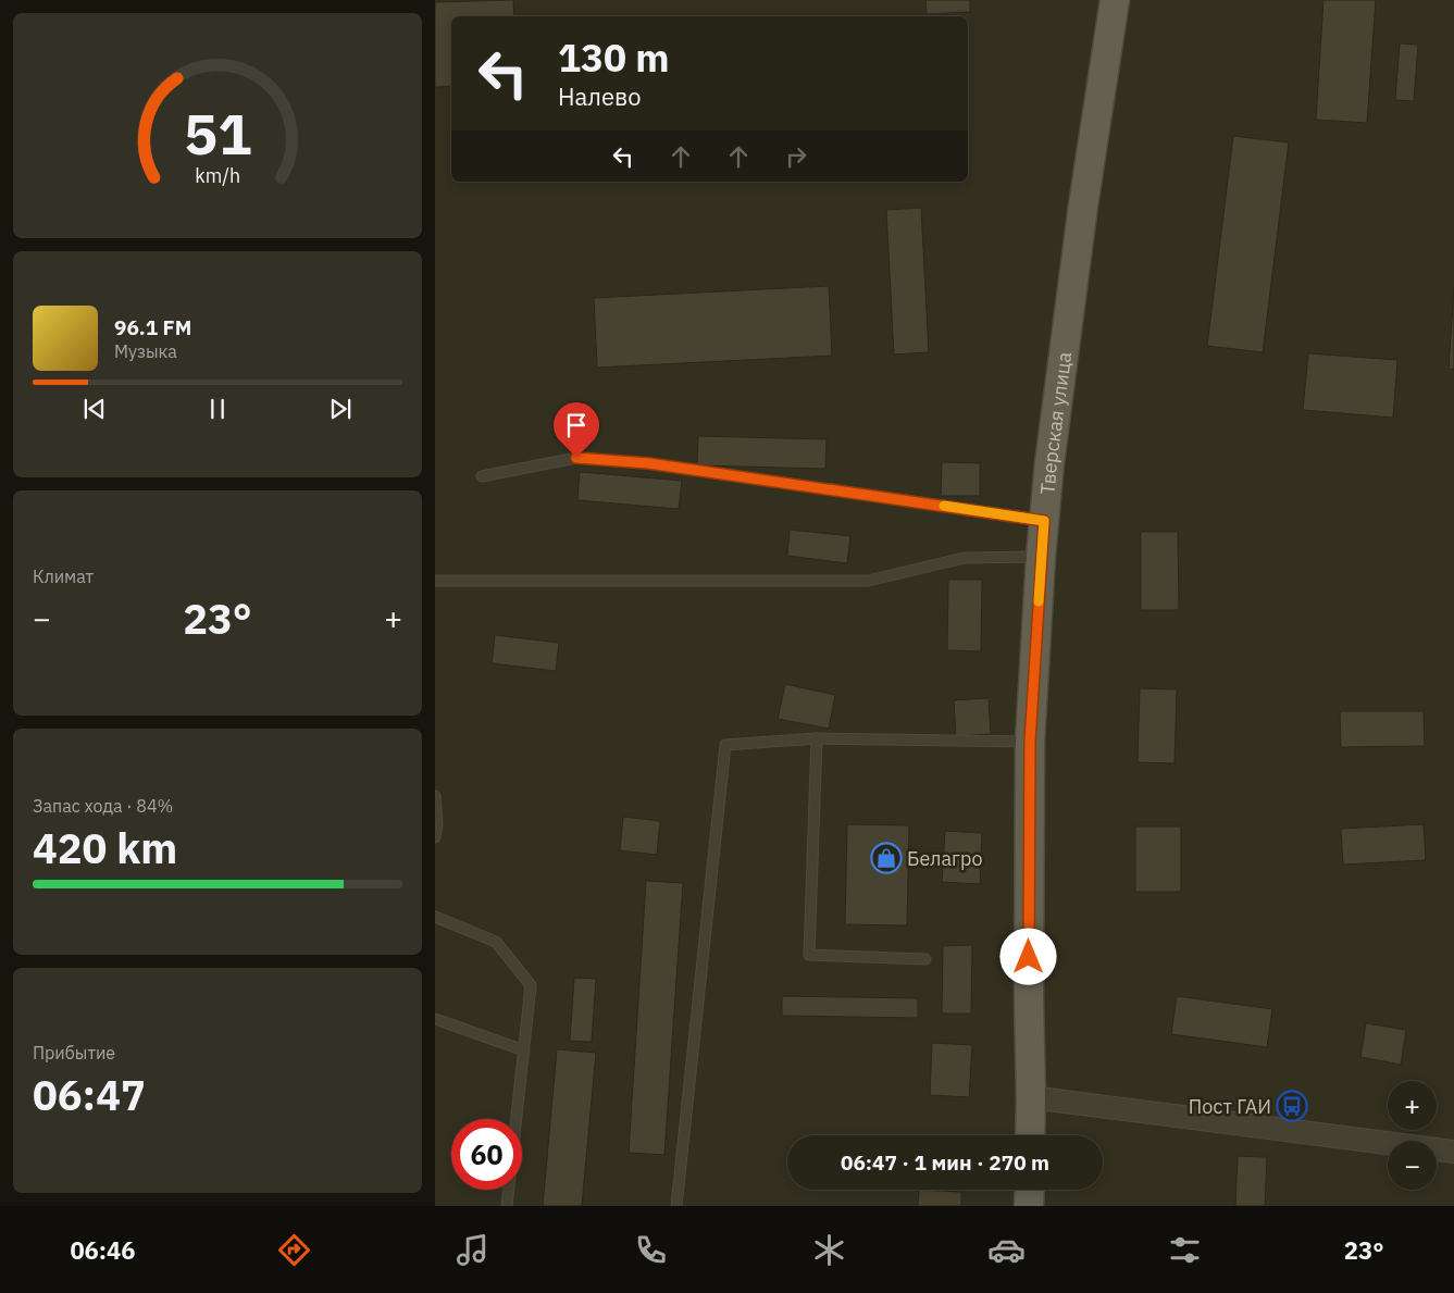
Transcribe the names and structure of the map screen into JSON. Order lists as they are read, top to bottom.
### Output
{
  "streets": {
    "main road": ["Тверская улица"]
  },
  "places": {
    "shop": ["Белагро"],
    "bus stop": ["Пост ГАИ"]
  },
  "page": {
    "turn": ["130 m", "Налево"],
    "song": ["96.1 FM", "Музыка"],
    "tile": [
      "Климат",
      ["Запас хода · 84%", "420 km"],
      ["Прибытие", "06:47"]
    ],
    "heat": ["−", "23°", "+"],
    "map_buttons": ["+", "−"],
    "limit": "60",
    "trip": "06:47 · 1 мин · 270 m",
    "tabs": ["06:46", "23°"],
    "gauge": ["51", "km/h"]
  }
}
